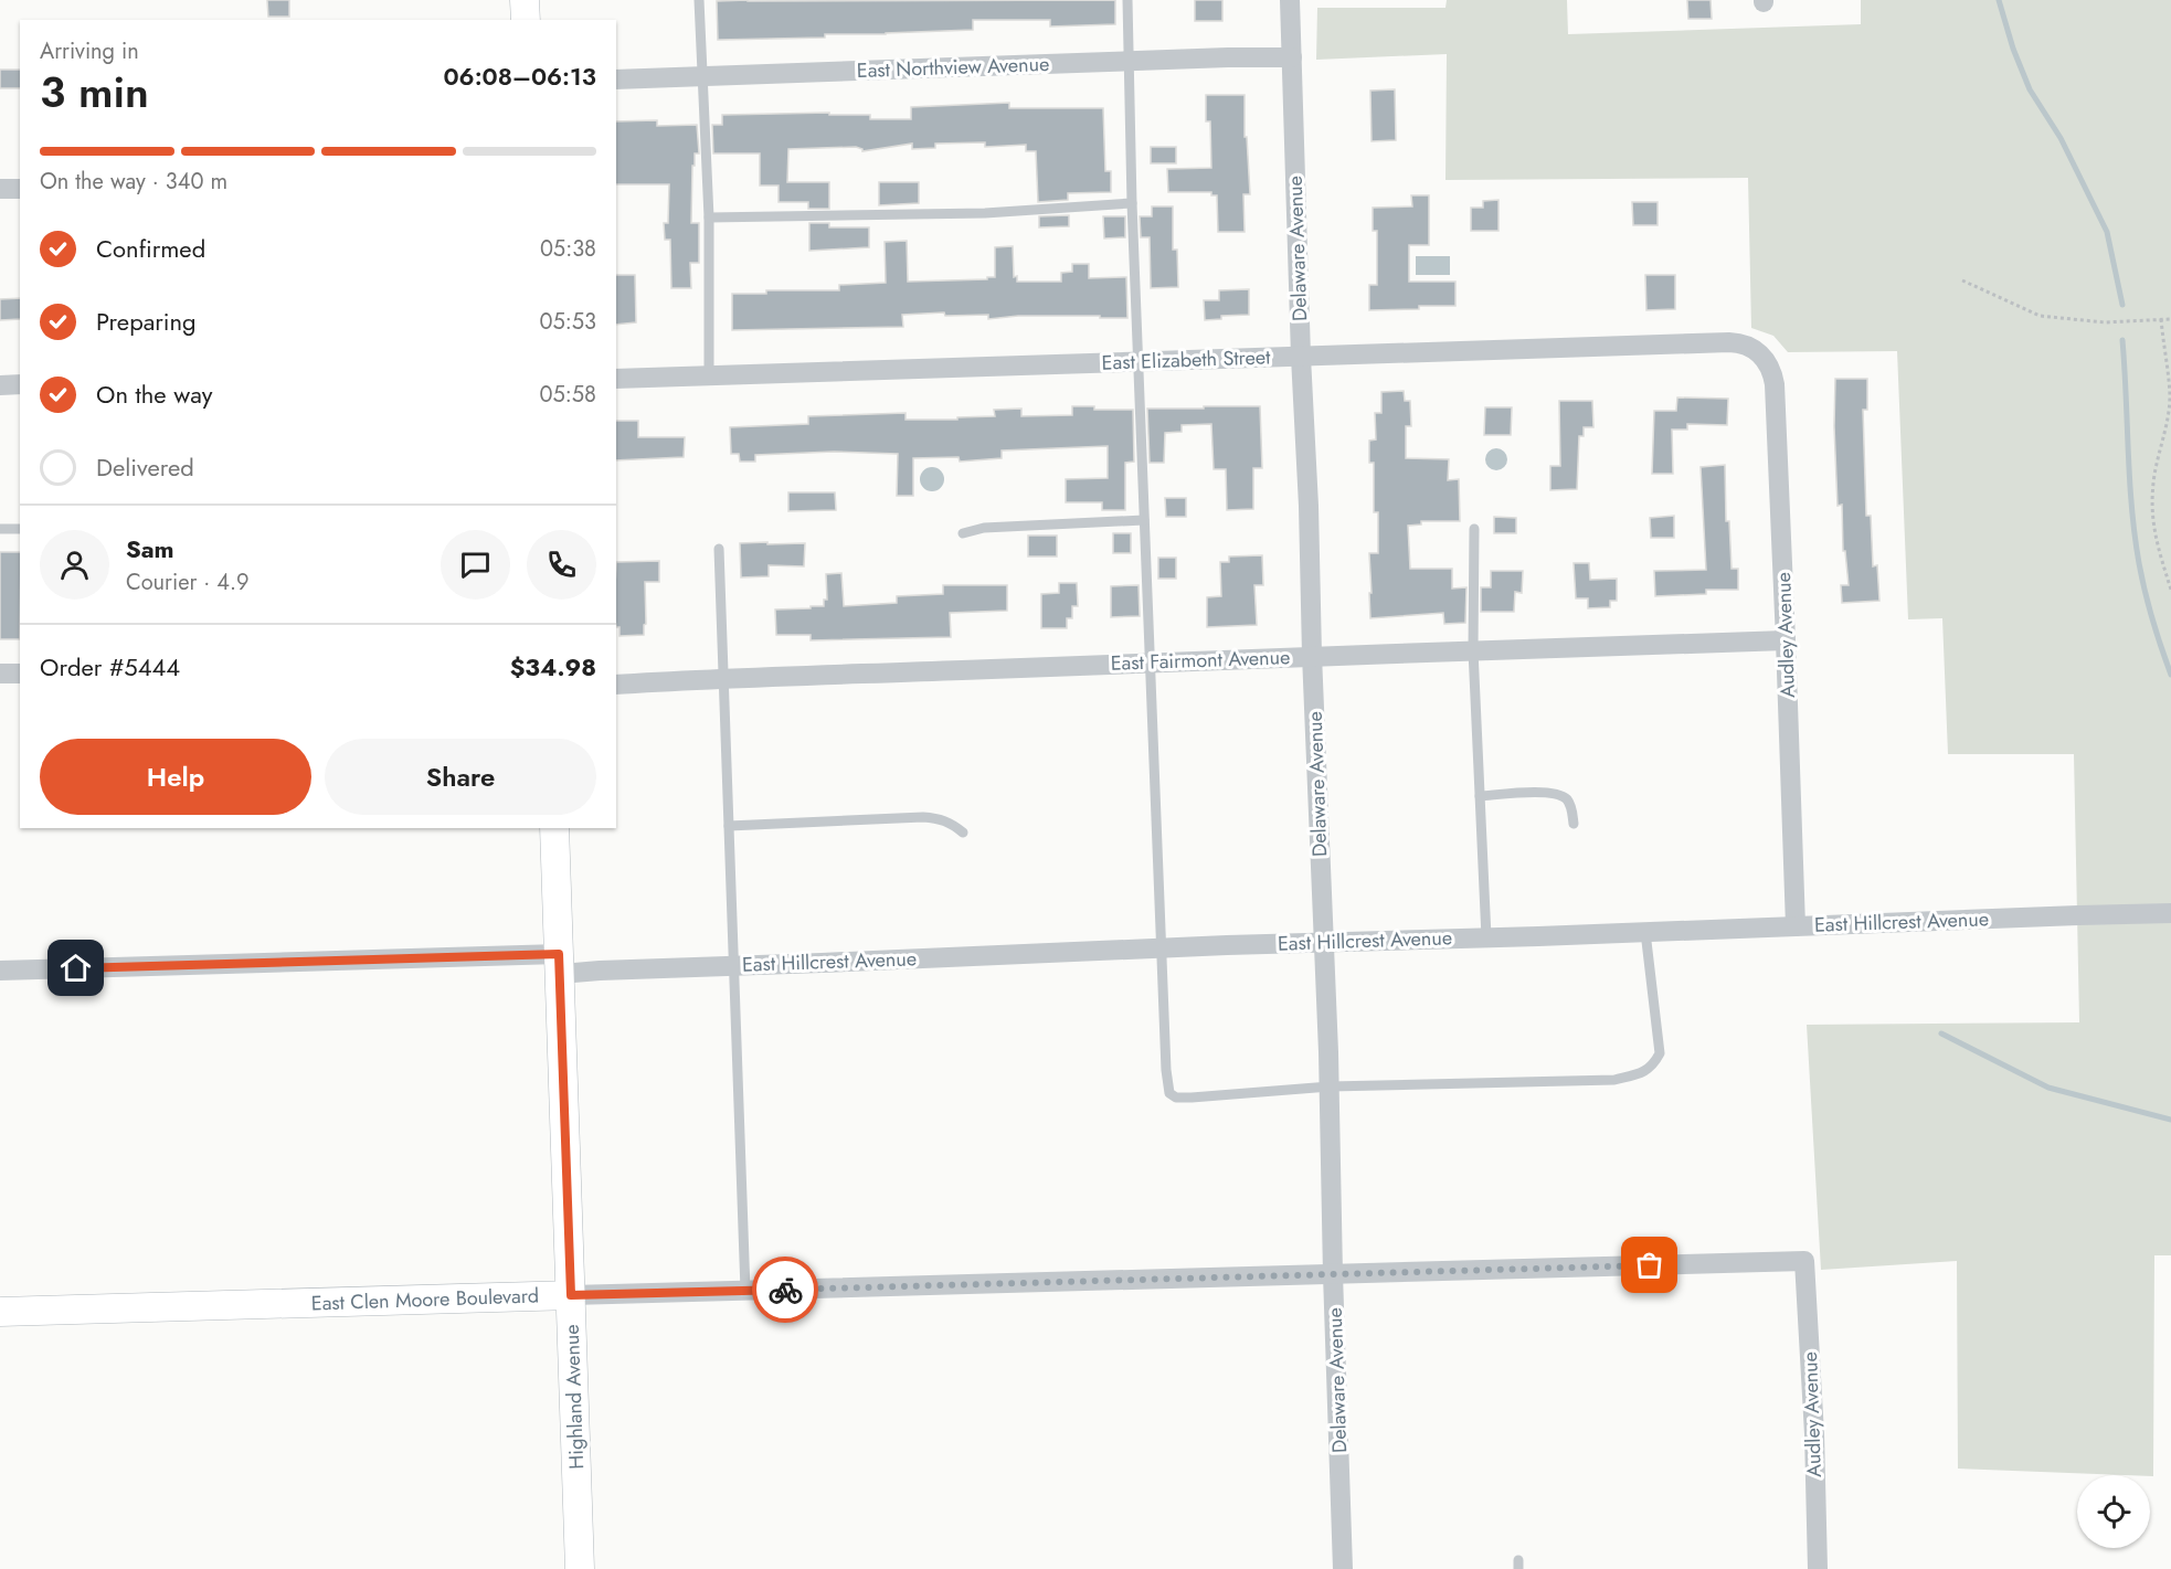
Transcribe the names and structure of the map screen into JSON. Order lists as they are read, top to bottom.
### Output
{
  "streets": {
    "main road": ["East Clen Moore Boulevard", "Highland Avenue"],
    "street": [
      "East Northview Avenue",
      "Delaware Avenue",
      "East Elizabeth Street",
      "Audley Avenue",
      "East Fairmont Avenue",
      "East Hillcrest Avenue"
    ]
  },
  "crossings": [
    ["East Northview Avenue", "Delaware Avenue"],
    ["Delaware Avenue", "East Elizabeth Street"],
    ["Delaware Avenue", "East Fairmont Avenue"],
    ["Delaware Avenue", "East Hillcrest Avenue"],
    ["Delaware Avenue", "East Clen Moore Boulevard"],
    ["East Elizabeth Street", "Audley Avenue"],
    ["Audley Avenue", "East Fairmont Avenue"],
    ["Audley Avenue", "East Hillcrest Avenue"],
    ["Audley Avenue", "East Clen Moore Boulevard"],
    ["East Hillcrest Avenue", "Highland Avenue"],
    ["East Clen Moore Boulevard", "Highland Avenue"]
  ],
  "page": {
    "heading": ["3 min", "Arriving in", "06:08–06:13"],
    "panel": [
      "Sam",
      "Courier · 4.9",
      "Order #5444",
      "$34.98"
    ],
    "bar": "On the way · 340 m",
    "list": [
      ["Confirmed", "05:38"],
      ["Preparing", "05:53"],
      ["On the way", "05:58"],
      "Delivered"
    ],
    "buttons": ["Help", "Share"]
  }
}
